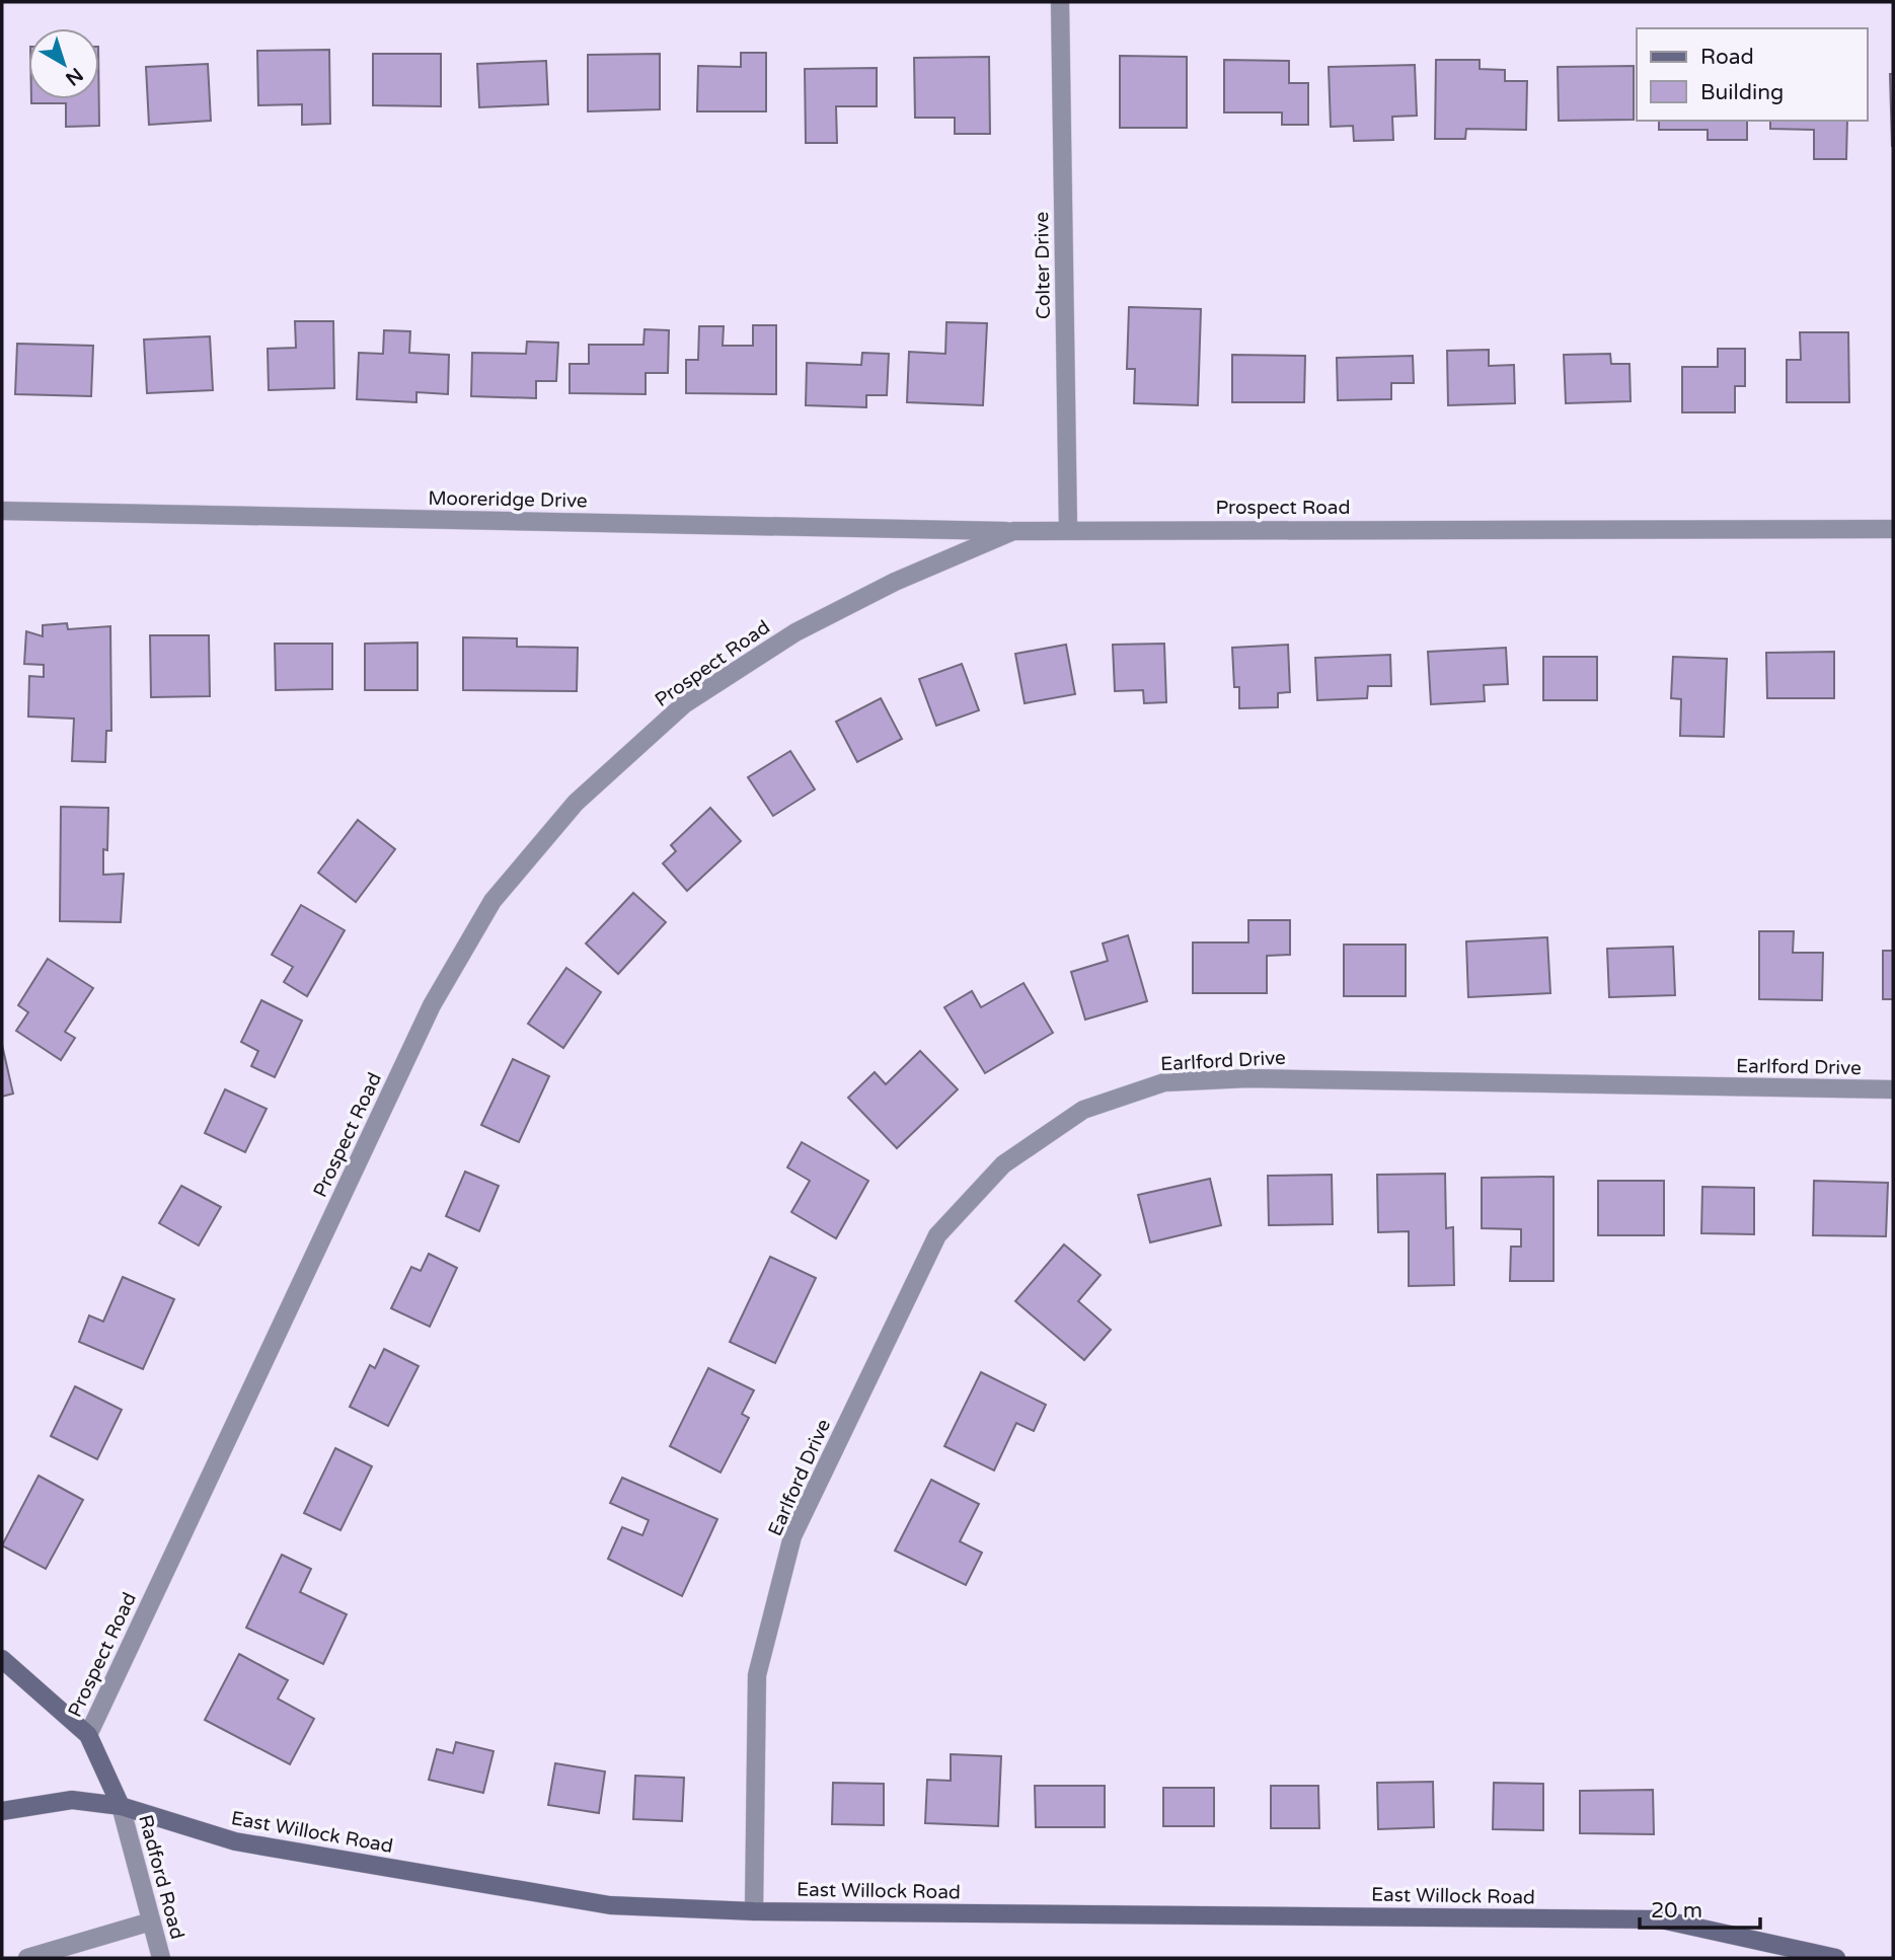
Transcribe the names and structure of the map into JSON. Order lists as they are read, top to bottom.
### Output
{
  "streets": {
    "street": [
      "Colter Drive",
      "Mooreridge Drive",
      "Prospect Road",
      "Earlford Drive",
      "East Willock Road",
      "Radford Road"
    ]
  },
  "crossings": [
    ["Colter Drive", "Prospect Road"],
    ["Mooreridge Drive", "Prospect Road"],
    ["Earlford Drive", "East Willock Road"],
    ["East Willock Road", "Radford Road"]
  ],
  "legend": ["Road", "Building"],
  "scale_bar": "20 m",
  "north": "bottom right"
}
